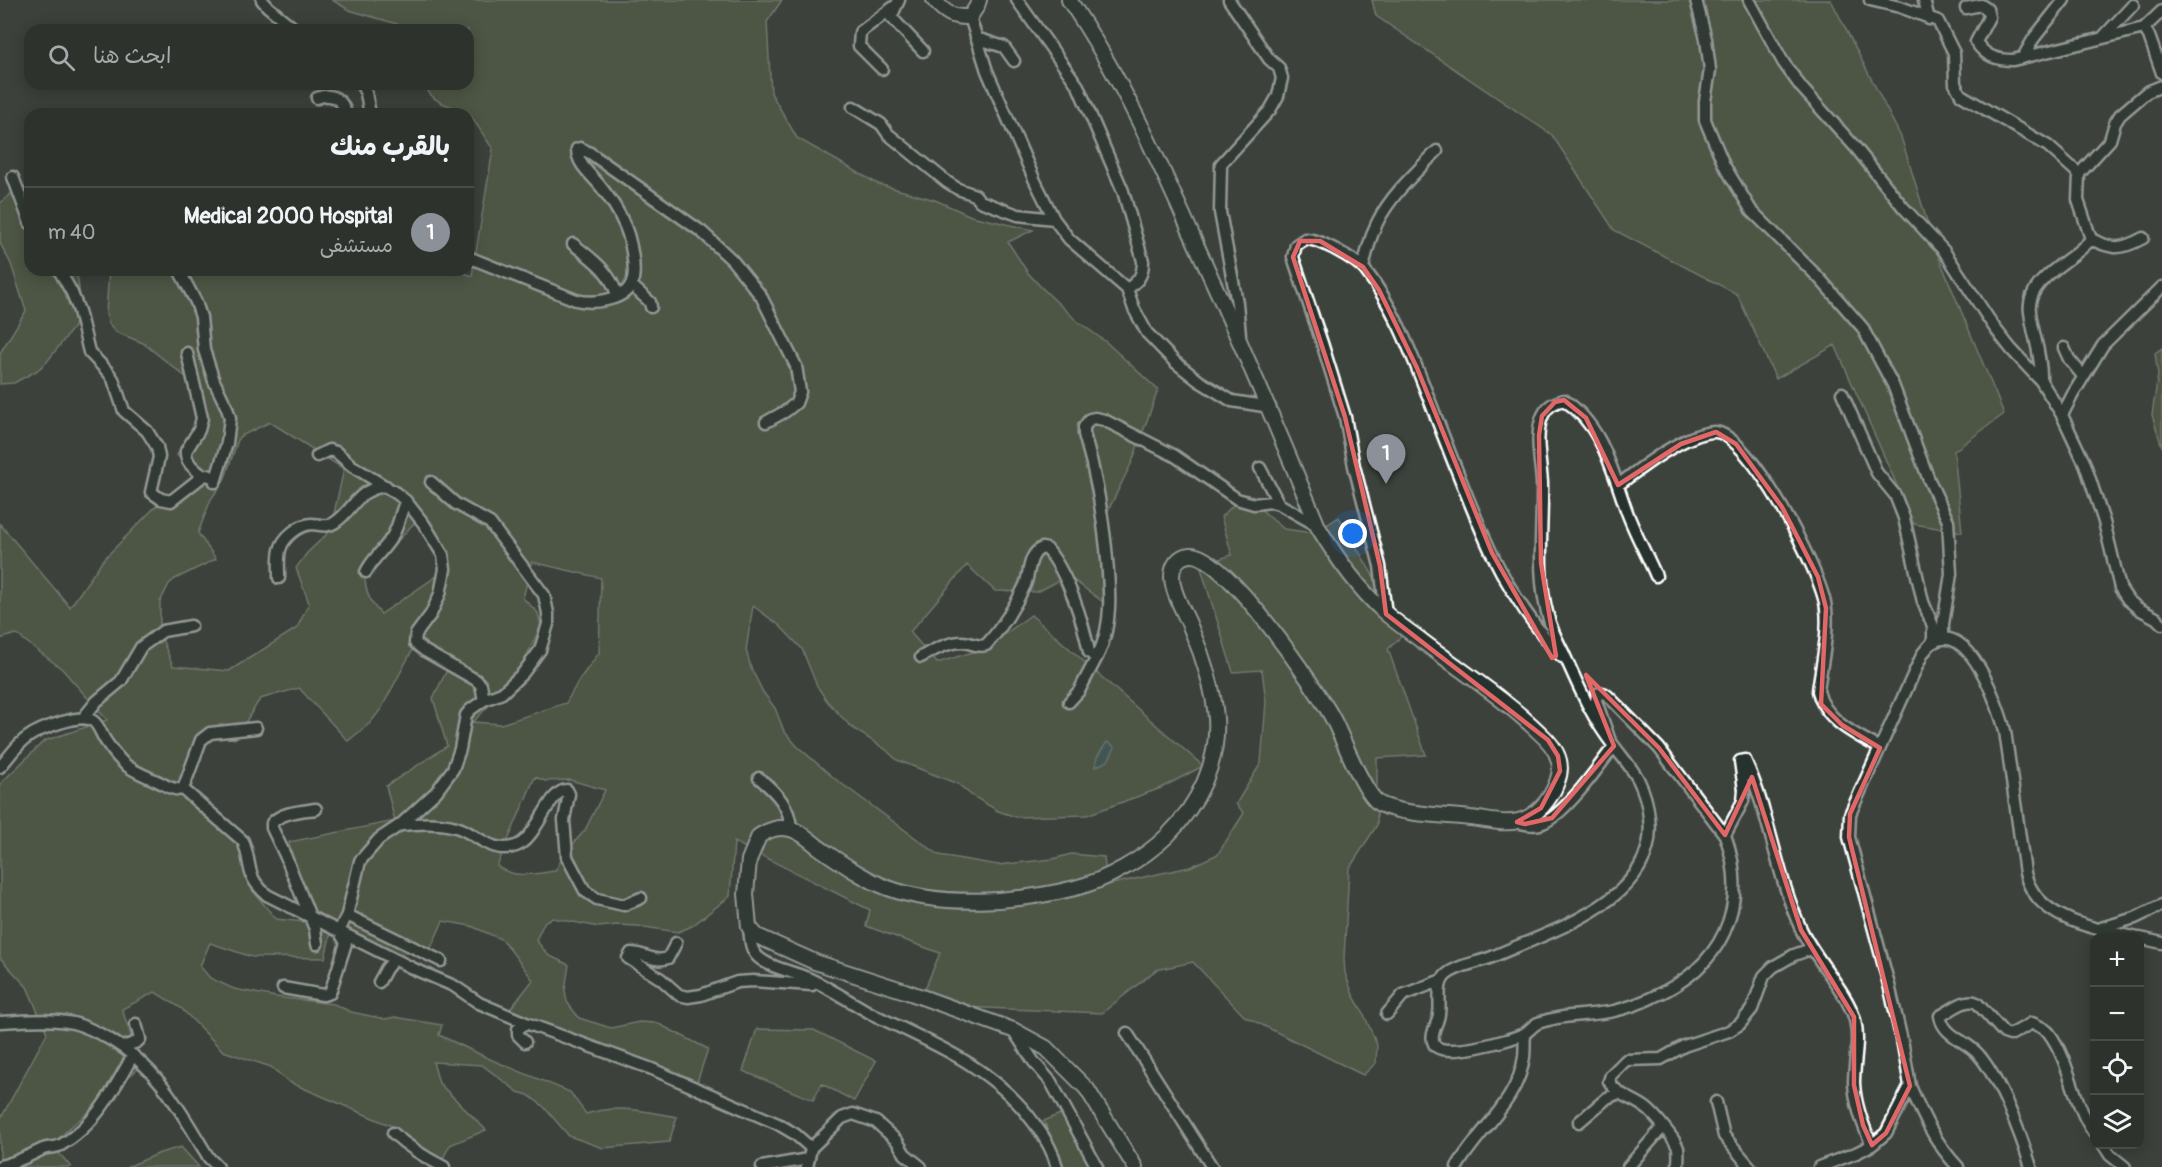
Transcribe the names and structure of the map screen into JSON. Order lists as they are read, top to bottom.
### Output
{
  "page": {
    "search": "ابحث هنا",
    "heading": "بالقرب منك",
    "list": [
      {
        "mark": "1",
        "name": "Medical 2000 Hospital",
        "note": "مستشفى",
        "value": "40 m"
      }
    ],
    "pins": "1",
    "map_buttons": ["+", "−"]
  }
}
